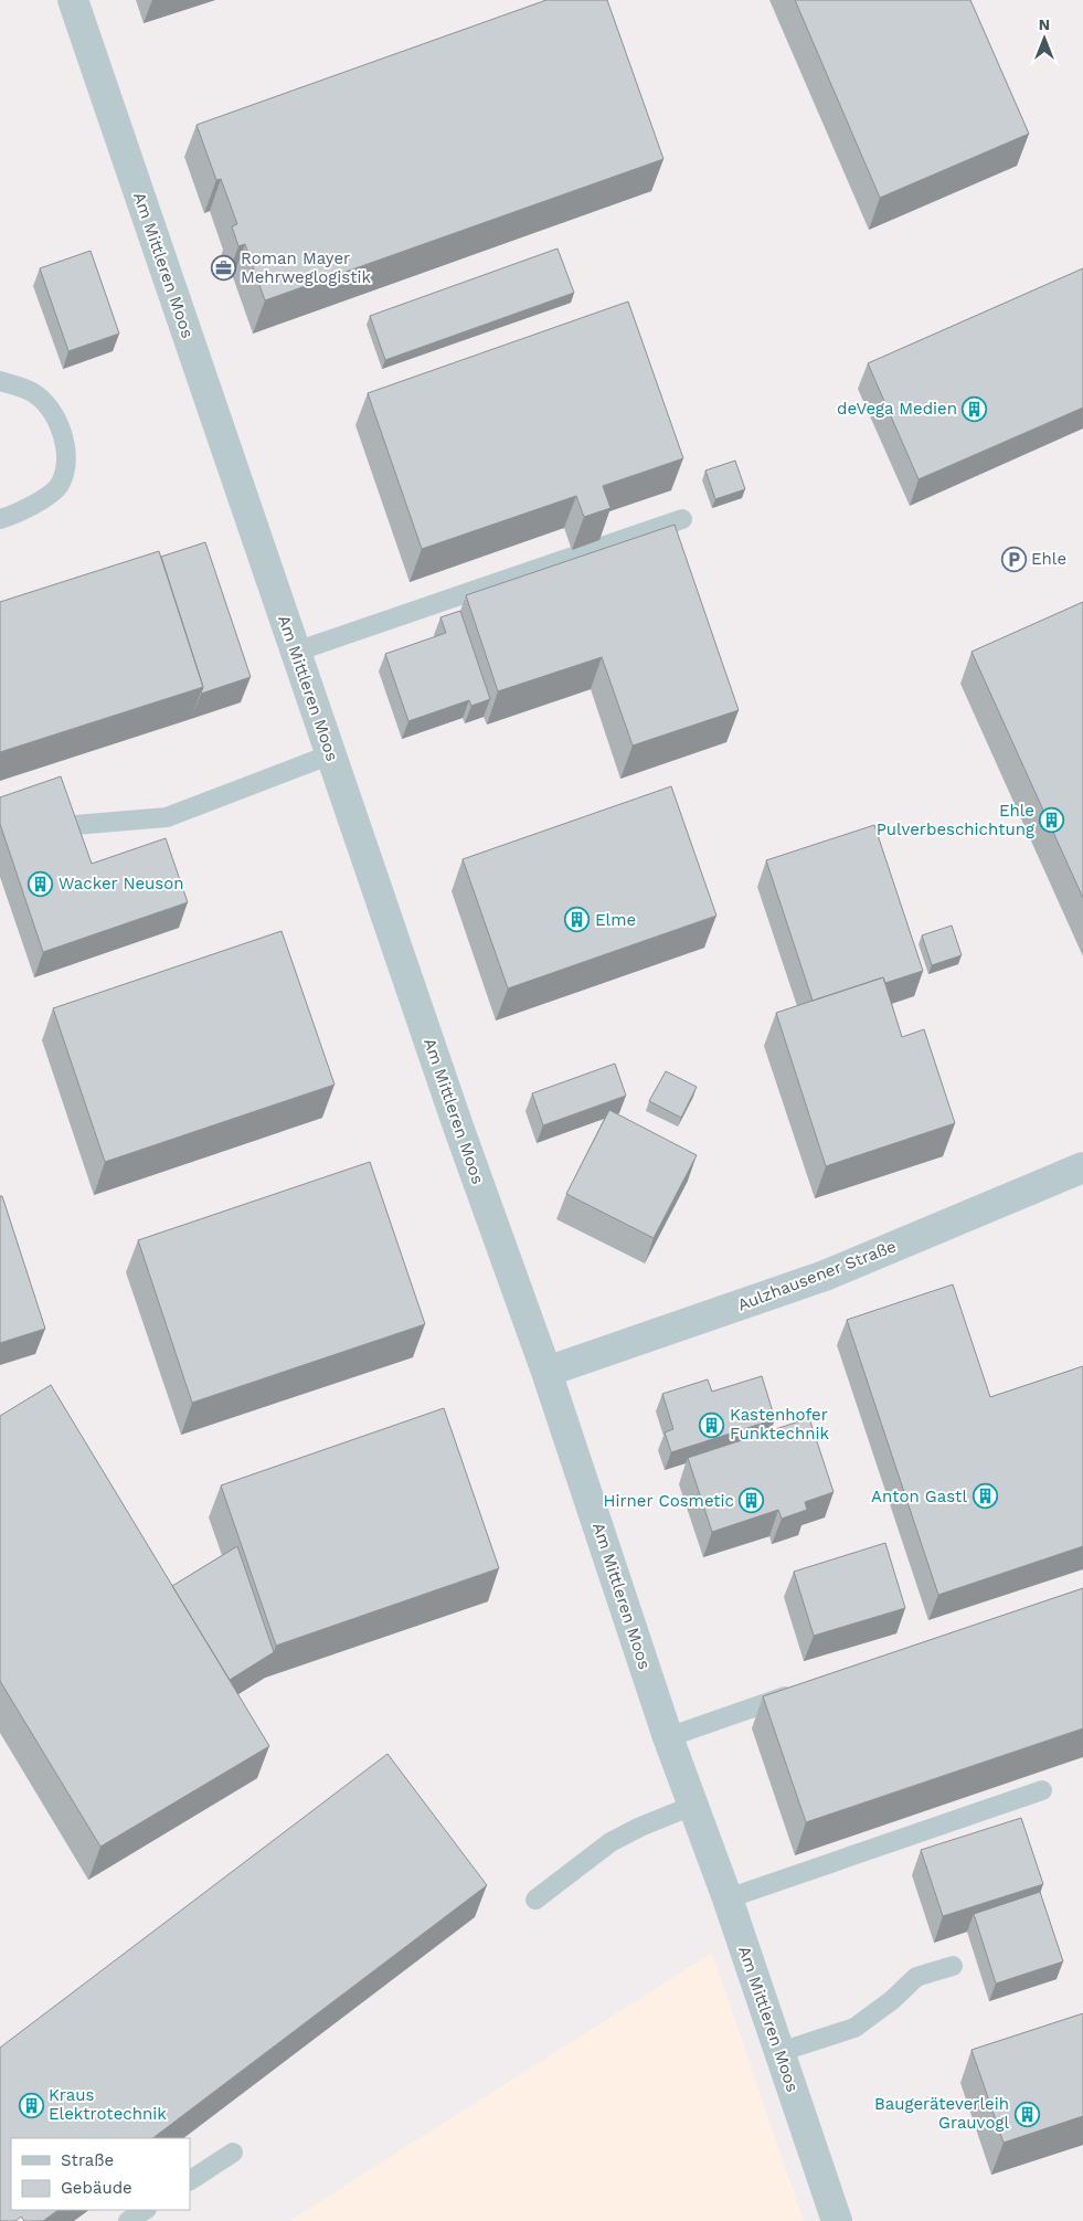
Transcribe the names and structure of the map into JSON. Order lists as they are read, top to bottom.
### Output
{
  "streets": {
    "street": ["Am Mittleren Moos", "Aulzhausener Straße"]
  },
  "crossings": [
    ["Am Mittleren Moos", "Aulzhausener Straße"]
  ],
  "places": {
    "office": ["Roman Mayer Mehrweglogistik"],
    "building": [
      "deVega Medien",
      "Ehle Pulverbeschichtung",
      "Wacker Neuson",
      "Elme",
      "Kastenhofer Funktechnik",
      "Anton Gastl",
      "Hirner Cosmetic",
      "Kraus Elektrotechnik",
      "Baugeräteverleih Grauvogl"
    ],
    "parking": ["Ehle"]
  },
  "legend": ["Straße", "Gebäude"],
  "north": "top"
}
